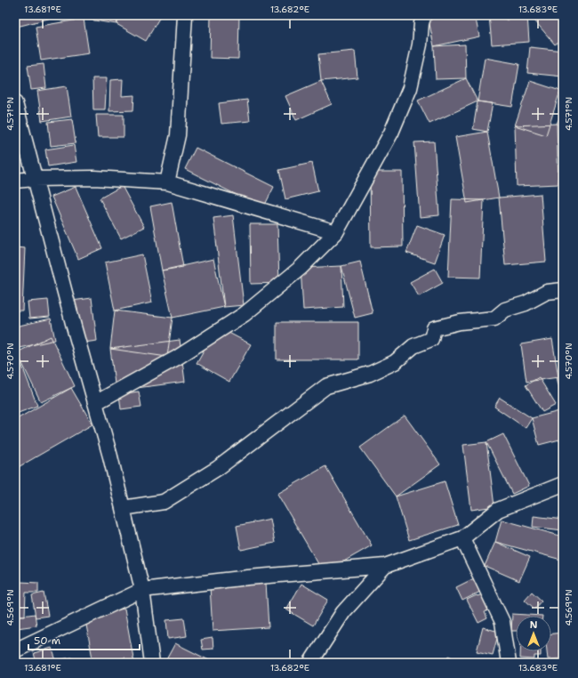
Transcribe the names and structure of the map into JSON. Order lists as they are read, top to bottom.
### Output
{
  "scale_bar": "50 m",
  "north": "top",
  "coordinates": [
    "13.681°E",
    "13.682°E",
    "13.683°E",
    "4.571°N",
    "4.570°N",
    "4.569°N"
  ]
}
